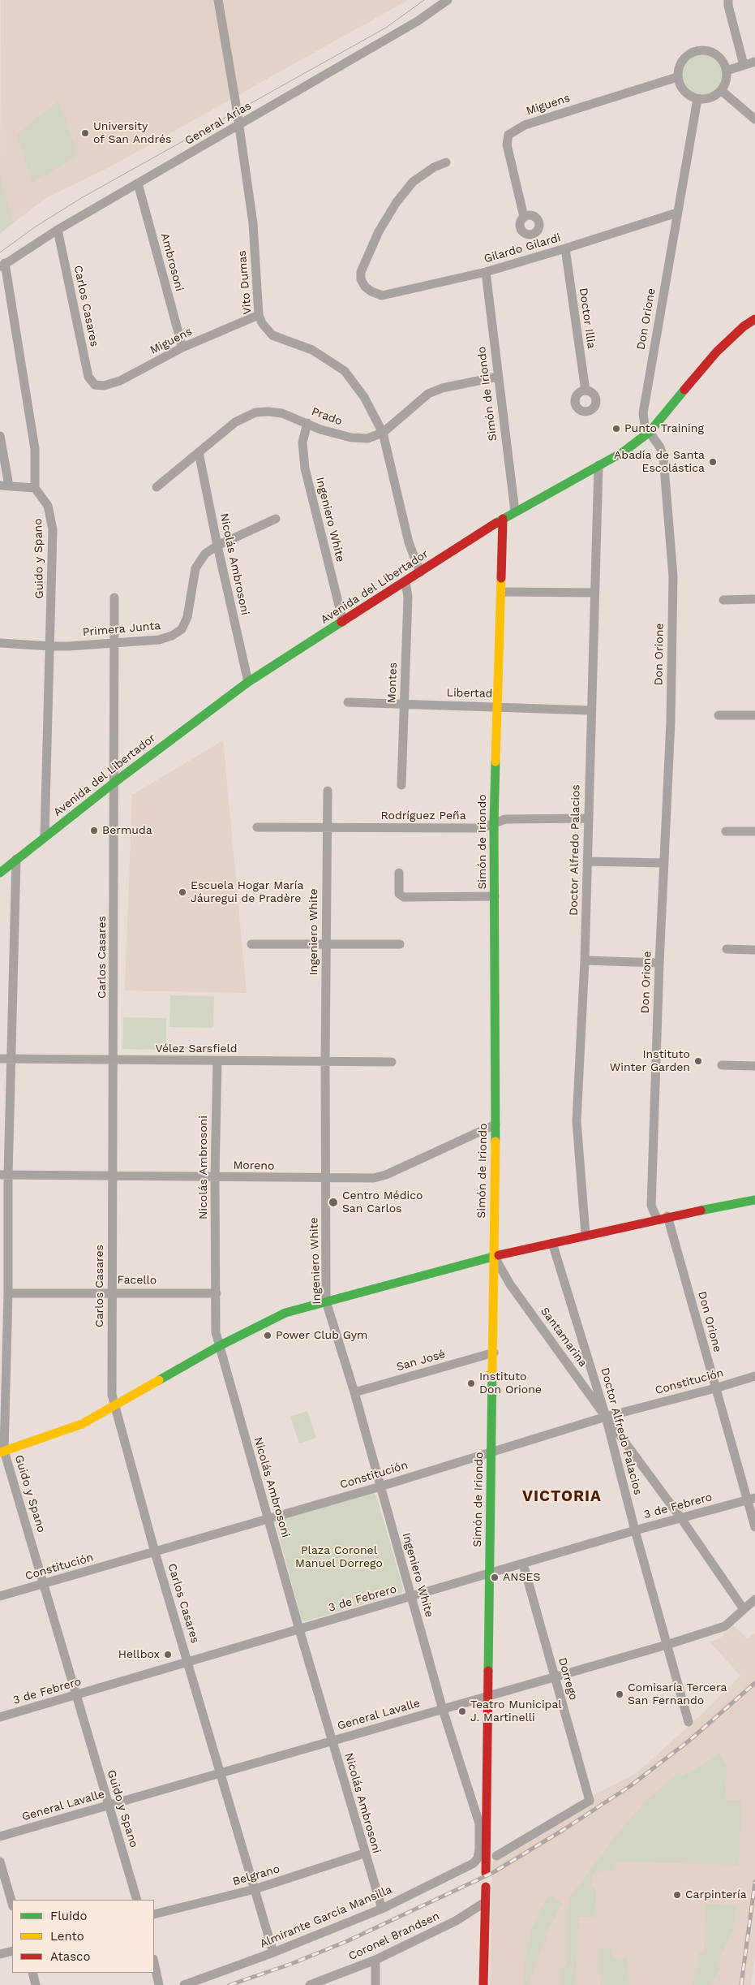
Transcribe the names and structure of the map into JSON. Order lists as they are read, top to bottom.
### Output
{
  "streets": {
    "main road": ["Simón de Iriondo", "Avenida del Libertador"],
    "street": [
      "Miguens",
      "General Arias",
      "Gilardo Gilardi",
      "Ambrosoni",
      "Vito Dumas",
      "Carlos Casares",
      "Doctor Illia",
      "Don Orione",
      "Prado",
      "Ingeniero White",
      "Guido y Spano",
      "Nicolás Ambrosoni",
      "Primera Junta",
      "Montes",
      "Libertad",
      "Rodríguez Peña",
      "Doctor Alfredo Palacios",
      "Vélez Sarsfield",
      "Moreno",
      "Facello",
      "Santamarina",
      "San José",
      "Constitución",
      "3 de Febrero",
      "Dorrego",
      "General Lavalle",
      "Belgrano",
      "Almirante García Mansilla",
      "Coronel Brandsen"
    ]
  },
  "crossings": [
    ["Miguens", "Ambrosoni"],
    ["Miguens", "Vito Dumas"],
    ["Miguens", "Carlos Casares"],
    ["Miguens", "Don Orione"],
    ["General Arias", "Ambrosoni"],
    ["General Arias", "Vito Dumas"],
    ["General Arias", "Carlos Casares"],
    ["Gilardo Gilardi", "Doctor Illia"],
    ["Gilardo Gilardi", "Don Orione"],
    ["Gilardo Gilardi", "Simón de Iriondo"],
    ["Vito Dumas", "Prado"],
    ["Vito Dumas", "Avenida del Libertador"],
    ["Carlos Casares", "Avenida del Libertador"],
    ["Carlos Casares", "Primera Junta"],
    ["Carlos Casares", "Vélez Sarsfield"],
    ["Carlos Casares", "Moreno"],
    ["Carlos Casares", "Facello"],
    ["Carlos Casares", "Constitución"],
    ["Carlos Casares", "3 de Febrero"],
    ["Carlos Casares", "General Lavalle"],
    ["Carlos Casares", "Belgrano"],
    ["Carlos Casares", "Almirante García Mansilla"],
    ["Don Orione", "Avenida del Libertador"],
    ["Don Orione", "Constitución"],
    ["Don Orione", "3 de Febrero"],
    ["Simón de Iriondo", "Prado"],
    ["Simón de Iriondo", "Ingeniero White"],
    ["Simón de Iriondo", "Avenida del Libertador"],
    ["Simón de Iriondo", "Libertad"],
    ["Simón de Iriondo", "Rodríguez Peña"],
    ["Simón de Iriondo", "Moreno"],
    ["Simón de Iriondo", "Santamarina"],
    ["Simón de Iriondo", "San José"],
    ["Simón de Iriondo", "Constitución"],
    ["Simón de Iriondo", "3 de Febrero"],
    ["Simón de Iriondo", "General Lavalle"],
    ["Simón de Iriondo", "Almirante García Mansilla"],
    ["Prado", "Ingeniero White"],
    ["Prado", "Nicolás Ambrosoni"],
    ["Ingeniero White", "Avenida del Libertador"],
    ["Ingeniero White", "Rodríguez Peña"],
    ["Ingeniero White", "Vélez Sarsfield"],
    ["Ingeniero White", "Moreno"],
    ["Ingeniero White", "San José"],
    ["Ingeniero White", "Constitución"],
    ["Ingeniero White", "3 de Febrero"],
    ["Ingeniero White", "General Lavalle"],
    ["Guido y Spano", "Avenida del Libertador"],
    ["Guido y Spano", "Primera Junta"],
    ["Guido y Spano", "Vélez Sarsfield"],
    ["Guido y Spano", "Moreno"],
    ["Guido y Spano", "Facello"],
    ["Guido y Spano", "Constitución"],
    ["Guido y Spano", "3 de Febrero"],
    ["Guido y Spano", "General Lavalle"],
    ["Nicolás Ambrosoni", "Avenida del Libertador"],
    ["Nicolás Ambrosoni", "Primera Junta"],
    ["Nicolás Ambrosoni", "Vélez Sarsfield"],
    ["Nicolás Ambrosoni", "Moreno"],
    ["Nicolás Ambrosoni", "Facello"],
    ["Nicolás Ambrosoni", "Constitución"],
    ["Nicolás Ambrosoni", "3 de Febrero"],
    ["Nicolás Ambrosoni", "General Lavalle"],
    ["Nicolás Ambrosoni", "Belgrano"],
    ["Nicolás Ambrosoni", "Almirante García Mansilla"],
    ["Avenida del Libertador", "Montes"],
    ["Avenida del Libertador", "Doctor Alfredo Palacios"],
    ["Montes", "Libertad"],
    ["Libertad", "Doctor Alfredo Palacios"],
    ["Rodríguez Peña", "Doctor Alfredo Palacios"],
    ["Doctor Alfredo Palacios", "Santamarina"],
    ["Doctor Alfredo Palacios", "Constitución"],
    ["Doctor Alfredo Palacios", "3 de Febrero"],
    ["Doctor Alfredo Palacios", "General Lavalle"],
    ["Santamarina", "Constitución"],
    ["Santamarina", "3 de Febrero"],
    ["Santamarina", "General Lavalle"],
    ["3 de Febrero", "Dorrego"],
    ["Dorrego", "General Lavalle"]
  ],
  "districts": ["VICTORIA"],
  "parks": ["Plaza Coronel Manuel Dorrego"],
  "places": [
    "University of San Andrés",
    "Punto Training",
    "Abadía de Santa Escolástica",
    "Bermuda",
    "Escuela Hogar María Jáuregui de Pradère",
    "Instituto Winter Garden",
    "Centro Médico San Carlos",
    "Power Club Gym",
    "Instituto Don Orione",
    "ANSES",
    "Hellbox",
    "Comisaría Tercera San Fernando",
    "Teatro Municipal J. Martinelli",
    "Carpintería"
  ],
  "legend": ["Fluido", "Lento", "Atasco"]
}
